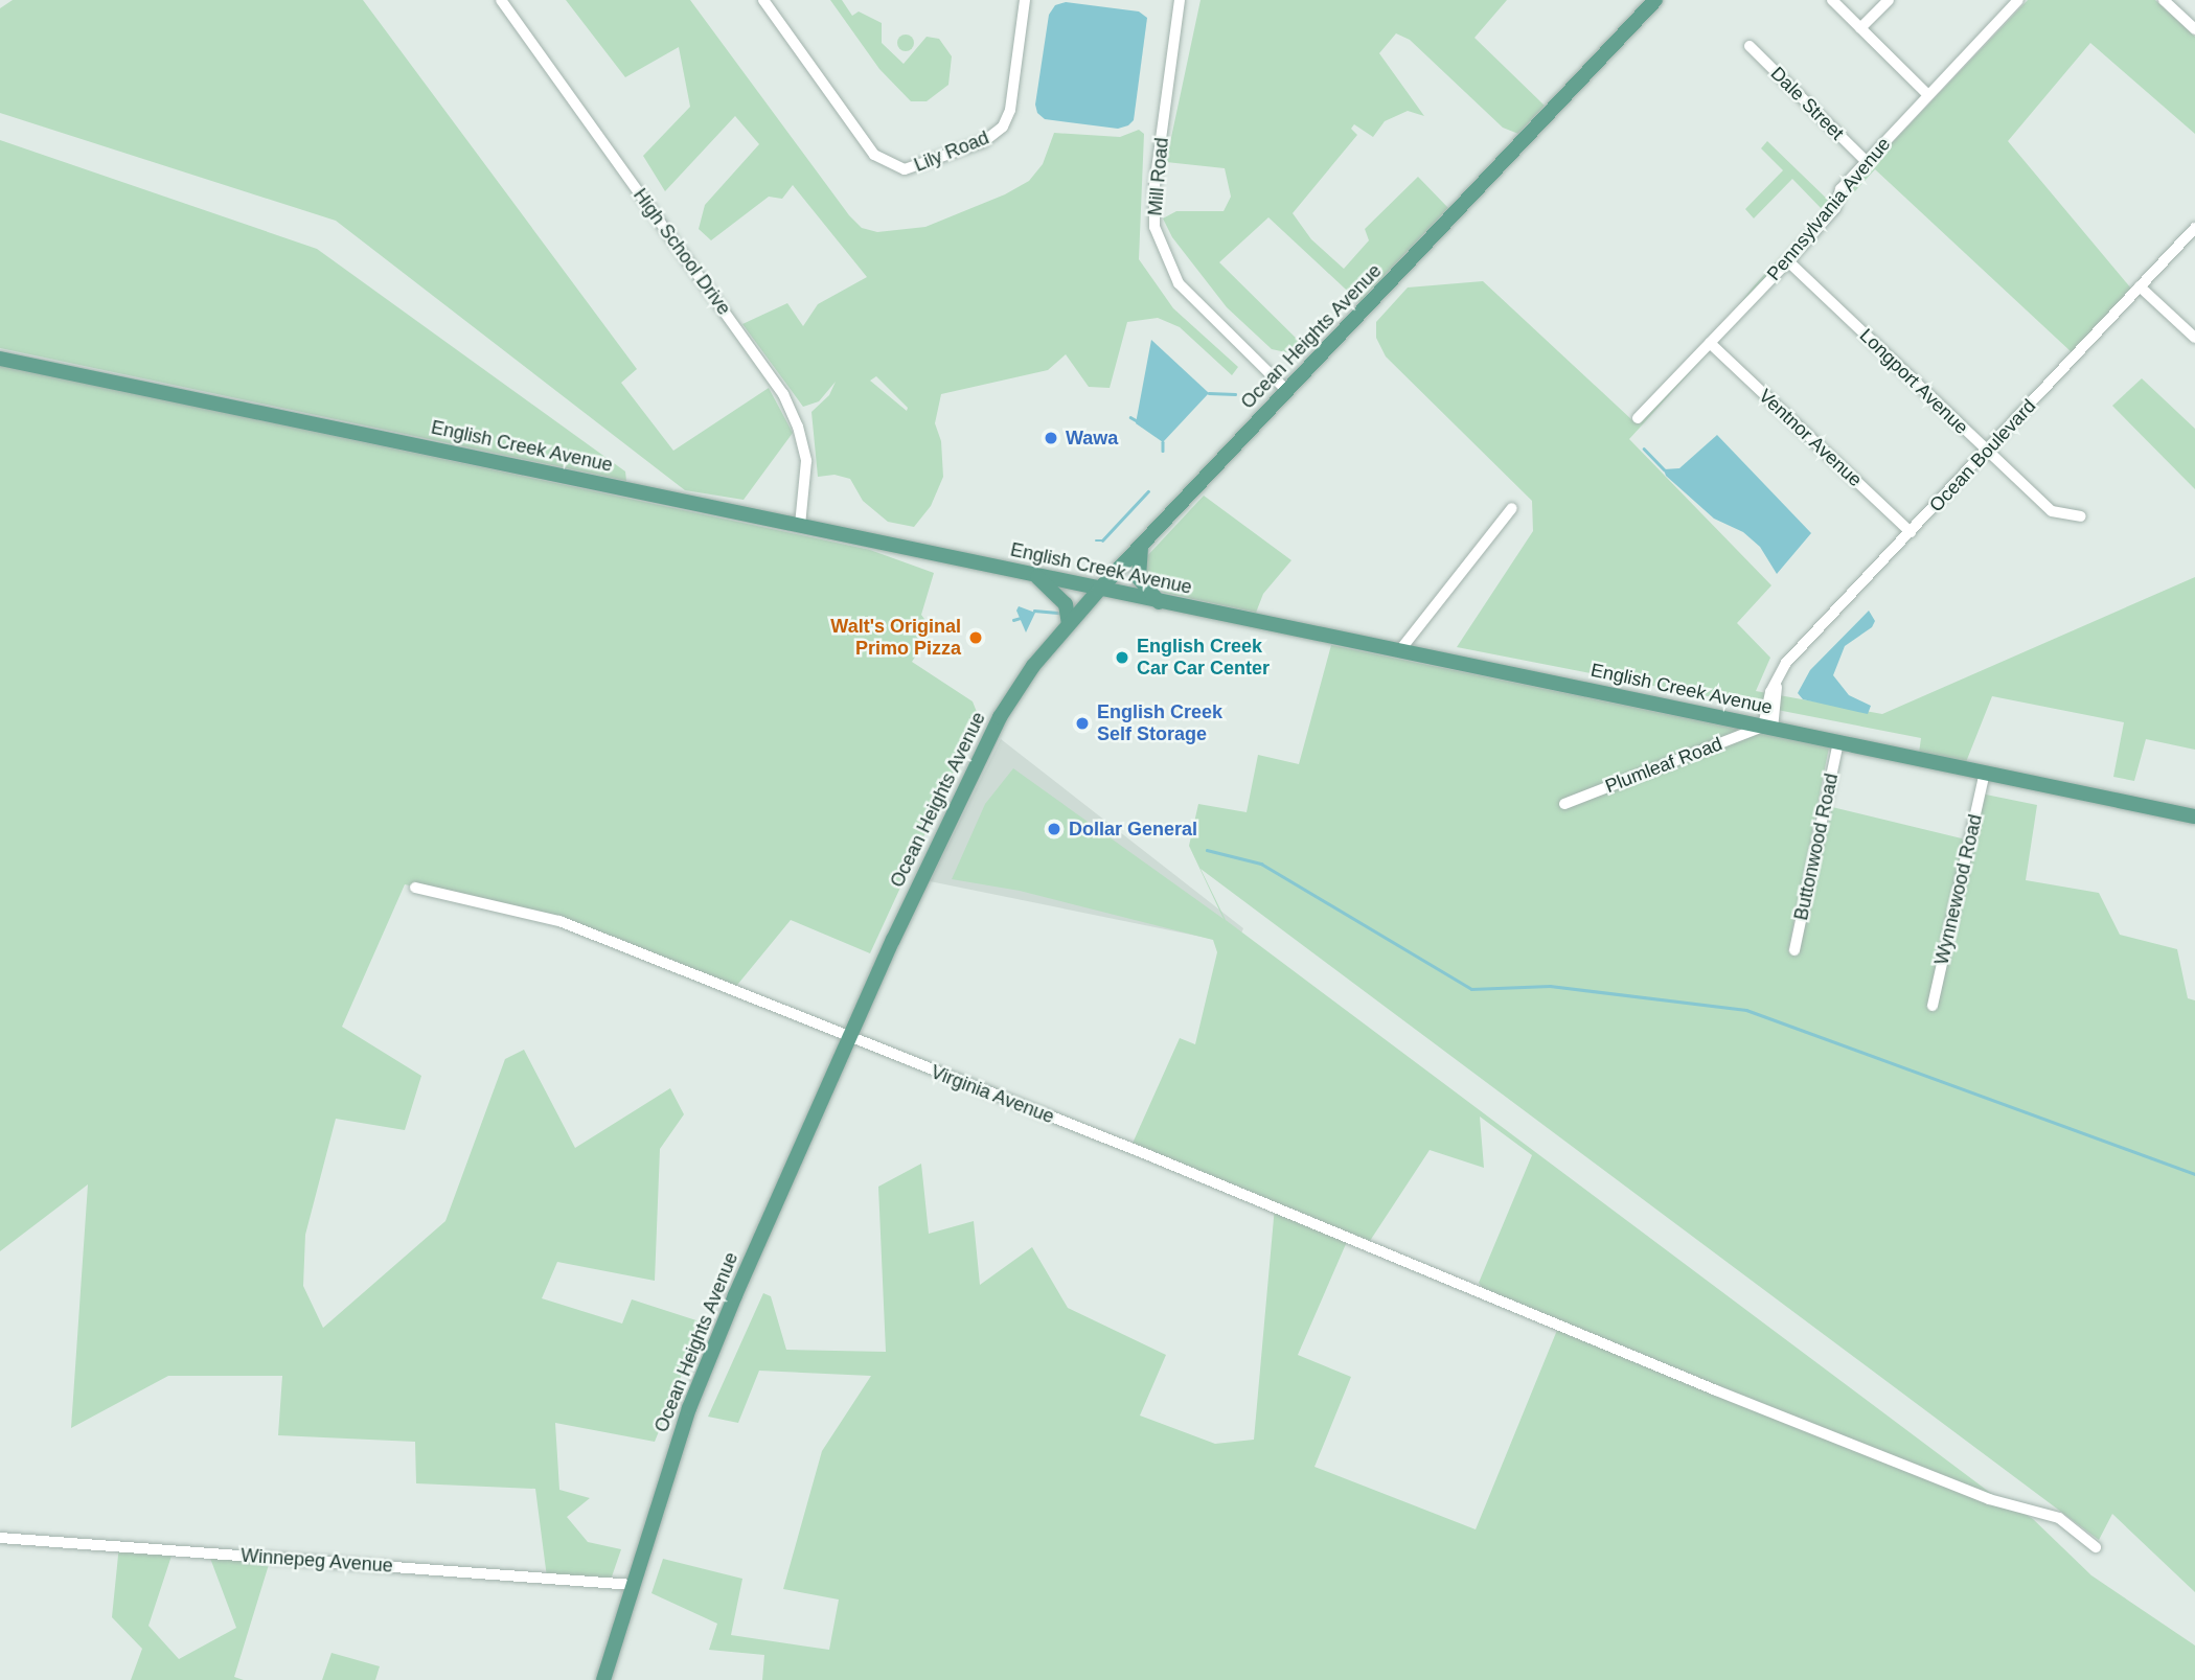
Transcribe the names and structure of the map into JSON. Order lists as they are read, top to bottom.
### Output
{
  "streets": {
    "main road": ["Ocean Heights Avenue", "English Creek Avenue"],
    "street": [
      "Dale Street",
      "Lily Road",
      "Mill Road",
      "Pennsylvania Avenue",
      "High School Drive",
      "Longport Avenue",
      "Ventnor Avenue",
      "Ocean Boulevard",
      "Plumleaf Road",
      "Buttonwood Road",
      "Wynnewood Road",
      "Virginia Avenue",
      "Winnepeg Avenue"
    ]
  },
  "crossings": [
    ["Dale Street", "Pennsylvania Avenue"],
    ["Mill Road", "Ocean Heights Avenue"],
    ["Pennsylvania Avenue", "Longport Avenue"],
    ["Pennsylvania Avenue", "Ventnor Avenue"],
    ["High School Drive", "English Creek Avenue"],
    ["Ocean Heights Avenue", "English Creek Avenue"],
    ["Ocean Heights Avenue", "Virginia Avenue"],
    ["Ocean Heights Avenue", "Winnepeg Avenue"],
    ["Longport Avenue", "Ocean Boulevard"],
    ["Ventnor Avenue", "Ocean Boulevard"],
    ["English Creek Avenue", "Ocean Boulevard"],
    ["English Creek Avenue", "Plumleaf Road"],
    ["English Creek Avenue", "Buttonwood Road"],
    ["English Creek Avenue", "Wynnewood Road"],
    ["Ocean Boulevard", "Plumleaf Road"]
  ],
  "places": [
    "Wawa",
    "Walt's Original Primo Pizza",
    "English Creek Car Car Center",
    "English Creek Self Storage",
    "Dollar General"
  ]
}
